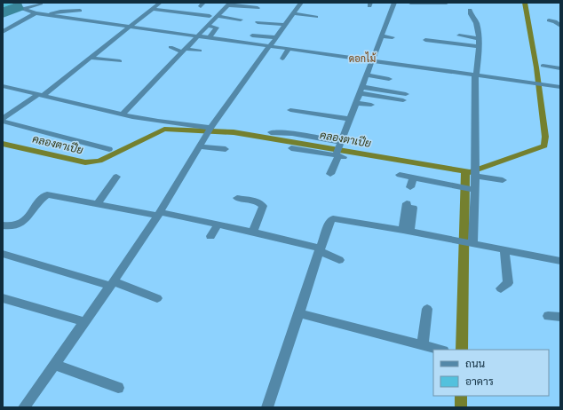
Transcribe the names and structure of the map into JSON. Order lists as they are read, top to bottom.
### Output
{
  "districts": ["ดอกไม้"],
  "water": ["คลองตาเปีย"],
  "legend": ["ถนน", "อาคาร"]
}
